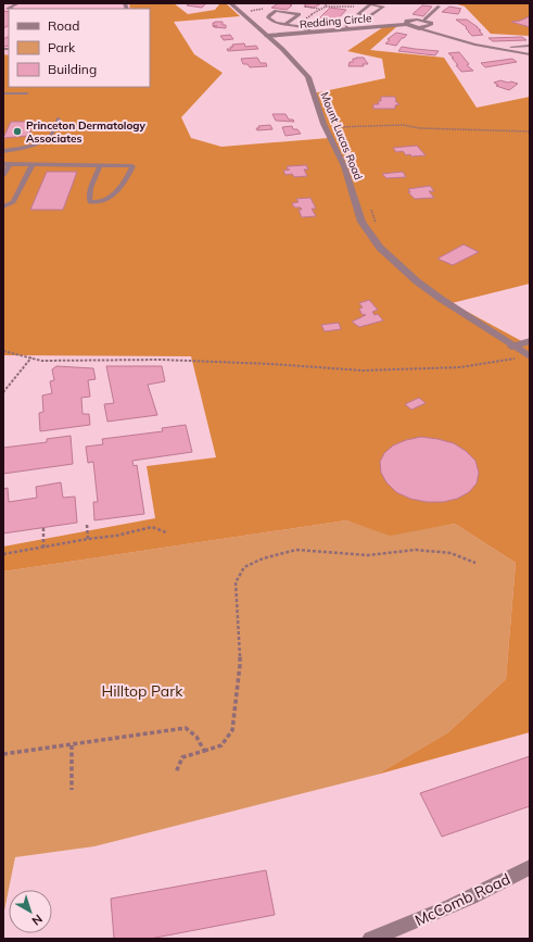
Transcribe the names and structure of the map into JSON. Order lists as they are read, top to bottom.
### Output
{
  "streets": {
    "street": ["Redding Circle", "Mount Lucas Road", "McComb Road"]
  },
  "crossings": [
    ["Redding Circle", "Mount Lucas Road"]
  ],
  "parks": ["Hilltop Park"],
  "places": ["Princeton Dermatology Associates"],
  "legend": ["Road", "Park", "Building"],
  "north": "bottom right"
}
